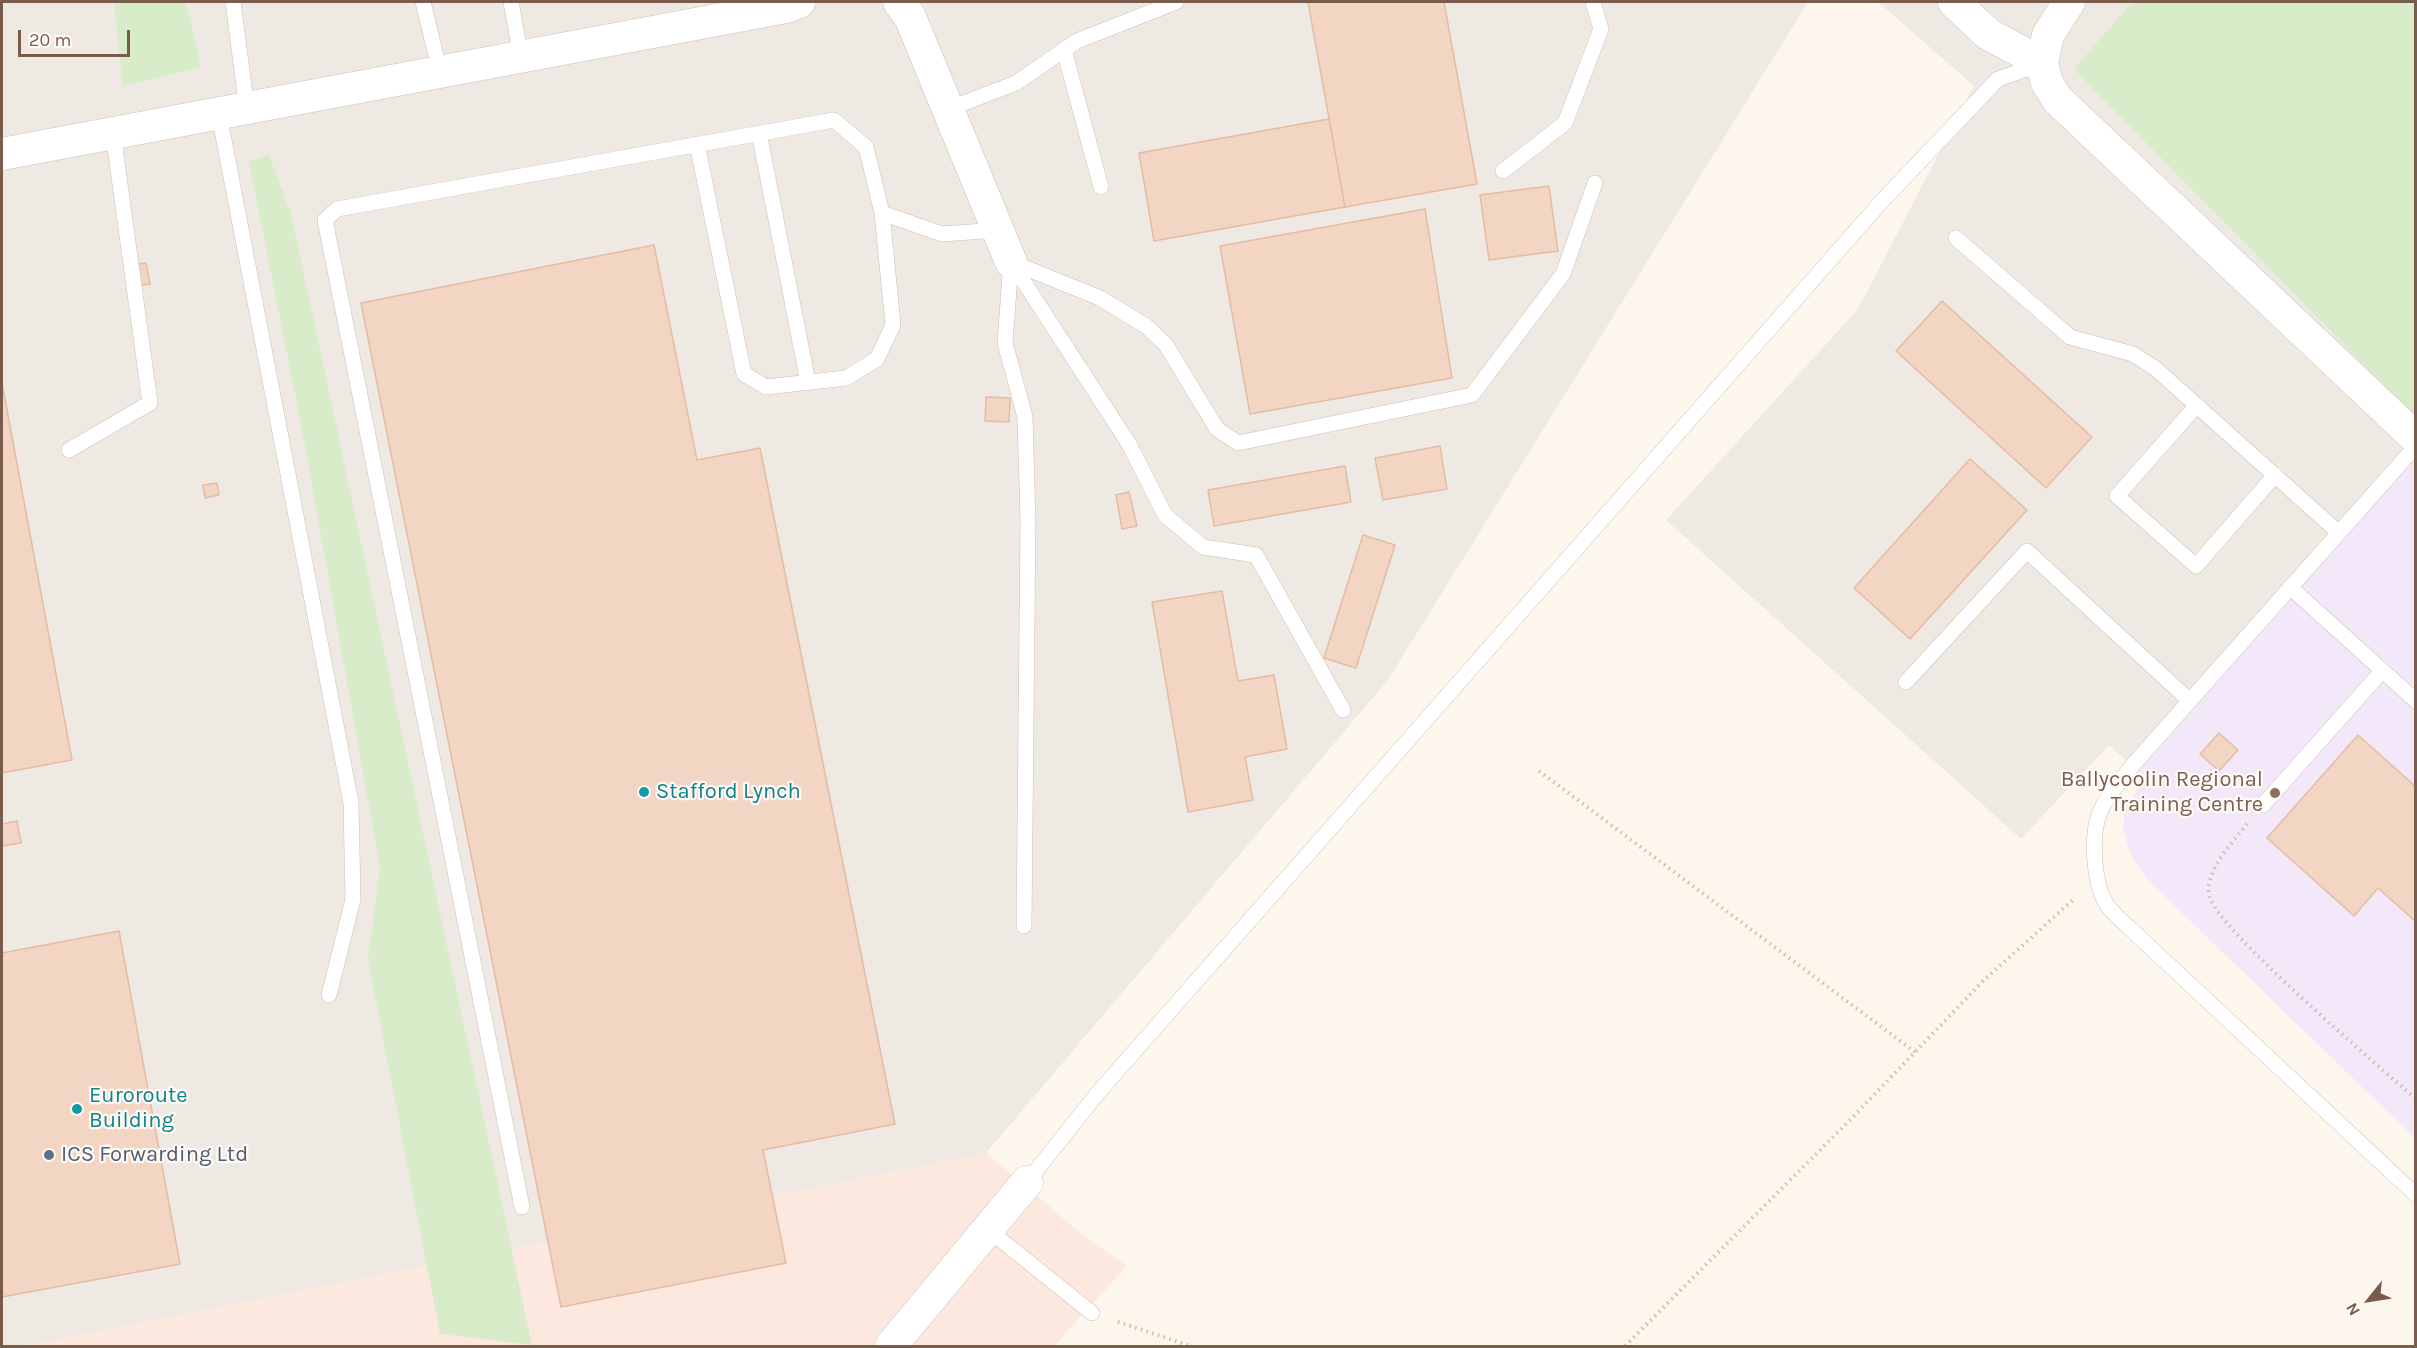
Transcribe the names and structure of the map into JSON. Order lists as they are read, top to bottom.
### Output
{
  "places": [
    "Stafford Lynch",
    "Ballycoolin Regional Training Centre",
    "Euroroute Building",
    "ICS Forwarding Ltd"
  ],
  "scale_bar": "20 m",
  "north": "bottom left"
}
